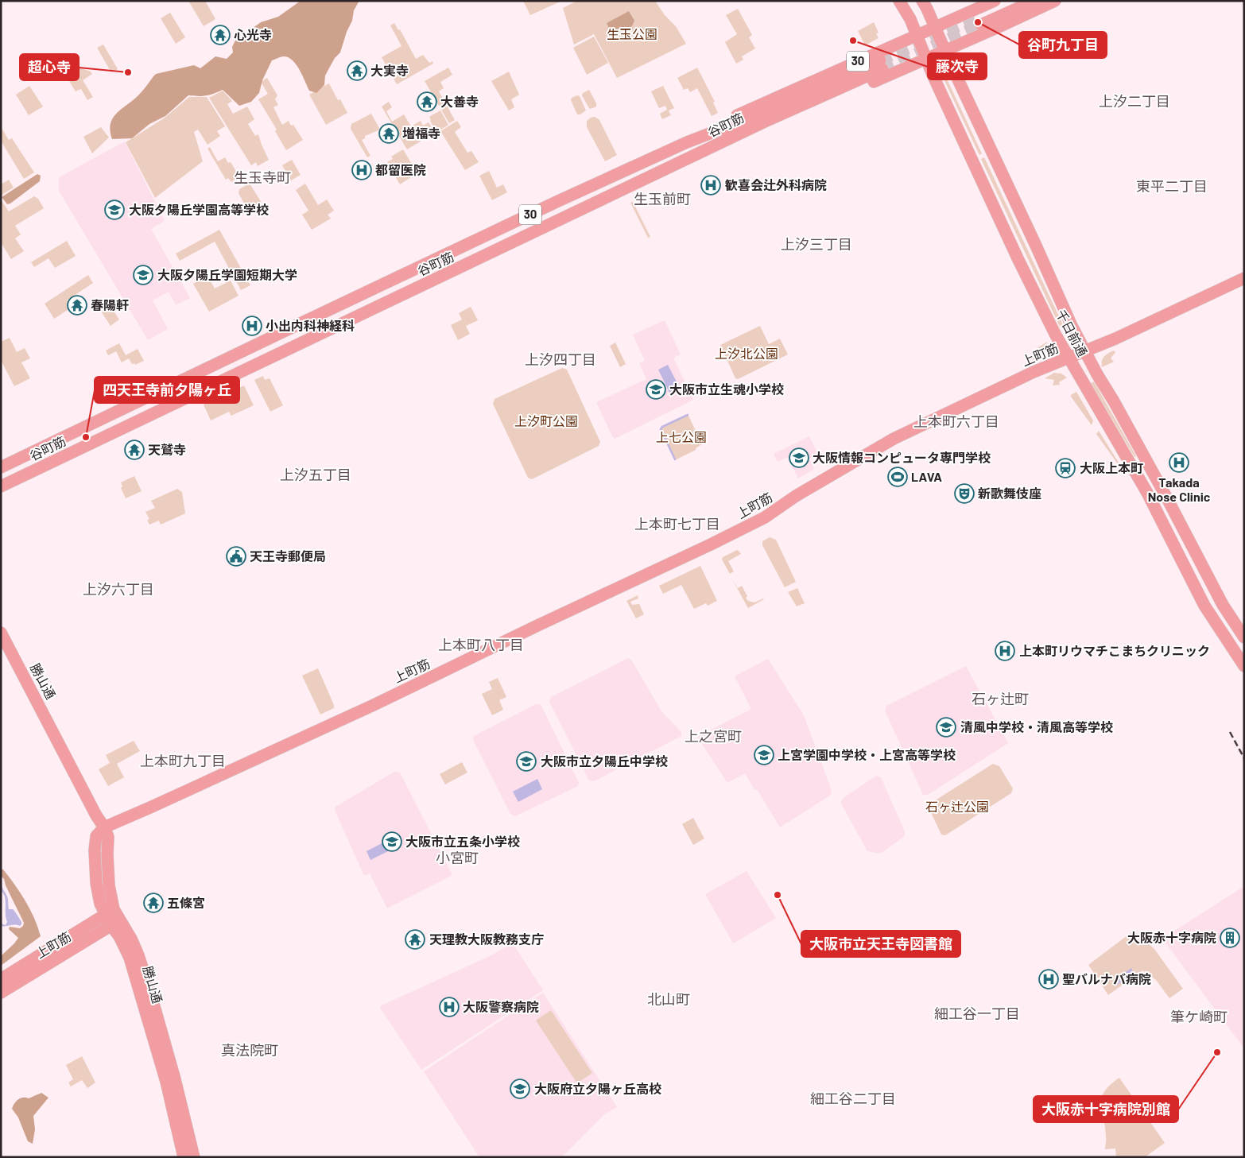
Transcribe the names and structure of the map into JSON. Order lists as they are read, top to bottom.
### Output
{
  "streets": {
    "main road": [
      "30",
      "谷町筋",
      "千日前通",
      "上町筋",
      "勝山通"
    ]
  },
  "crossings": [
    ["30", "谷町筋"],
    ["30", "千日前通"],
    ["千日前通", "上町筋"],
    ["上町筋", "勝山通"]
  ],
  "districts": [
    "上汐二丁目",
    "生玉寺町",
    "東平二丁目",
    "生玉前町",
    "上汐三丁目",
    "上汐四丁目",
    "上本町六丁目",
    "上汐五丁目",
    "上本町七丁目",
    "上汐六丁目",
    "上本町八丁目",
    "石ヶ辻町",
    "上之宮町",
    "上本町九丁目",
    "小宮町",
    "北山町",
    "細工谷一丁目",
    "筆ケ崎町",
    "真法院町",
    "細工谷二丁目"
  ],
  "parks": [
    "生玉公園",
    "上汐北公園",
    "上汐町公園",
    "上七公園",
    "石ヶ辻公園"
  ],
  "places": {
    "other": [
      "谷町九丁目",
      "藤次寺",
      "超心寺",
      "四天王寺前夕陽ヶ丘",
      "大阪市立天王寺図書館",
      "大阪赤十字病院別館"
    ],
    "temple": [
      "心光寺",
      "大実寺",
      "大善寺",
      "増福寺",
      "春陽軒",
      "天鷲寺",
      "五條宮",
      "天理教大阪教務支庁"
    ],
    "hospital": [
      "都留医院",
      "歓喜会辻外科病院",
      "小出内科神経科",
      "Takada Nose Clinic",
      "上本町リウマチこまちクリニック",
      "聖バルナバ病院",
      "大阪警察病院"
    ],
    "school or university": [
      "大阪夕陽丘学園高等学校",
      "大阪夕陽丘学園短期大学",
      "大阪市立生魂小学校",
      "大阪情報コンピュータ専門学校",
      "清風中学校・清風高等学校",
      "上宮学園中学校・上宮高等学校",
      "大阪市立夕陽丘中学校",
      "大阪市立五条小学校",
      "大阪府立夕陽ヶ丘高校"
    ],
    "station": ["大阪上本町"],
    "sports": ["LAVA"],
    "theatre": ["新歌舞伎座"],
    "public building": ["天王寺郵便局"],
    "building": ["大阪赤十字病院"]
  }
}
